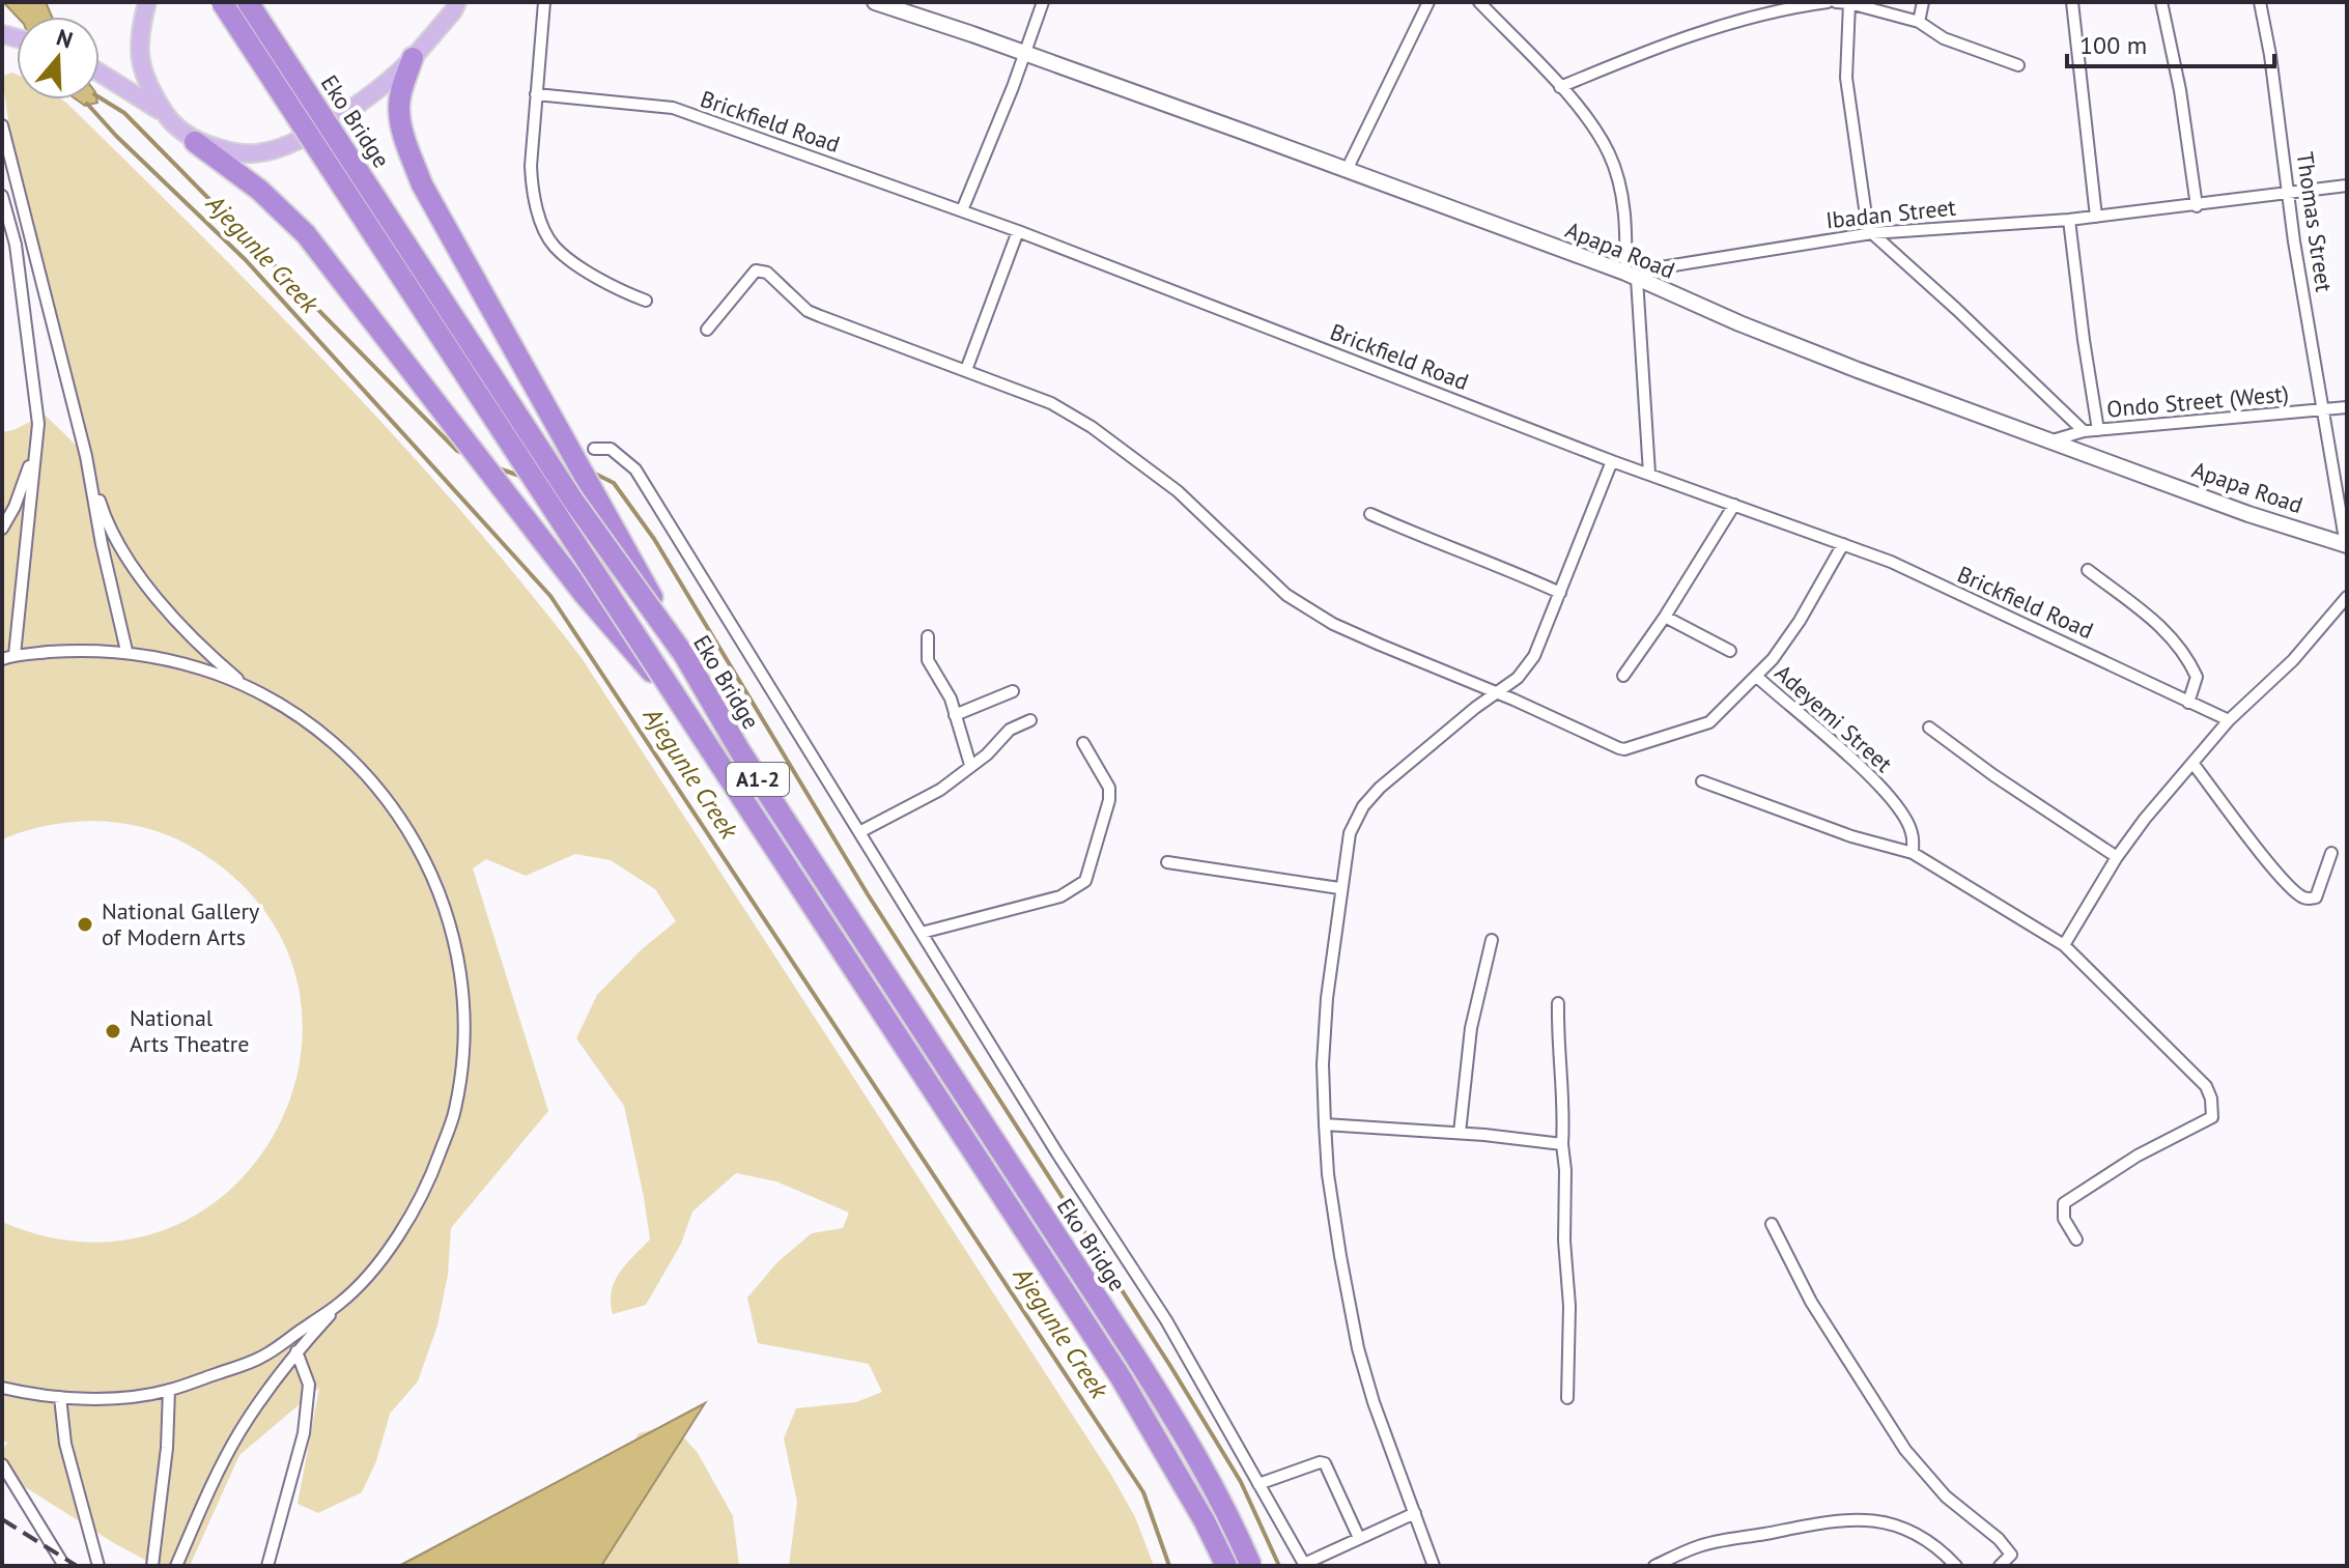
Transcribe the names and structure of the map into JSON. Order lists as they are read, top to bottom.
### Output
{
  "streets": {
    "highway": ["Eko Bridge", "A1-2"],
    "street": [
      "Brickfield Road",
      "Ibadan Street",
      "Thomas Street",
      "Apapa Road",
      "Ondo Street (West)",
      "Adeyemi Street"
    ]
  },
  "crossings": [
    ["Ibadan Street", "Thomas Street"],
    ["Ibadan Street", "Apapa Road"],
    ["Thomas Street", "Apapa Road"],
    ["Thomas Street", "Ondo Street (West)"],
    ["Apapa Road", "Ondo Street (West)"]
  ],
  "water": ["Ajegunle Creek"],
  "places": ["National Gallery of Modern Arts", "National Arts Theatre"],
  "scale_bar": "100 m",
  "north": "top"
}
